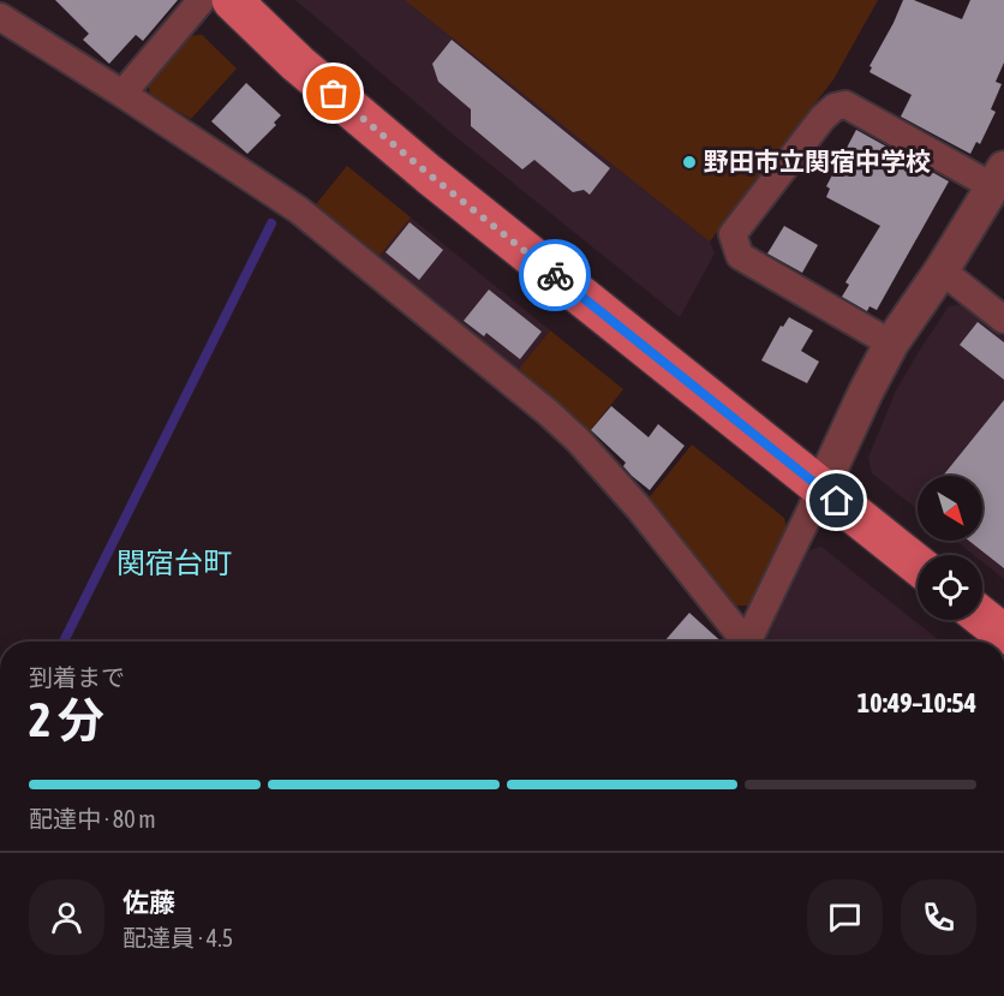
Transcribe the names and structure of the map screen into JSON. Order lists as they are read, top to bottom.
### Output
{
  "districts": ["関宿台町"],
  "places": ["野田市立関宿中学校"],
  "north": "bottom right",
  "page": {
    "heading": ["2 分", "到着まで", "10:49–10:54"],
    "panel": ["佐藤", "配達員 · 4.5"],
    "bar": "配達中 · 80 m"
  }
}
